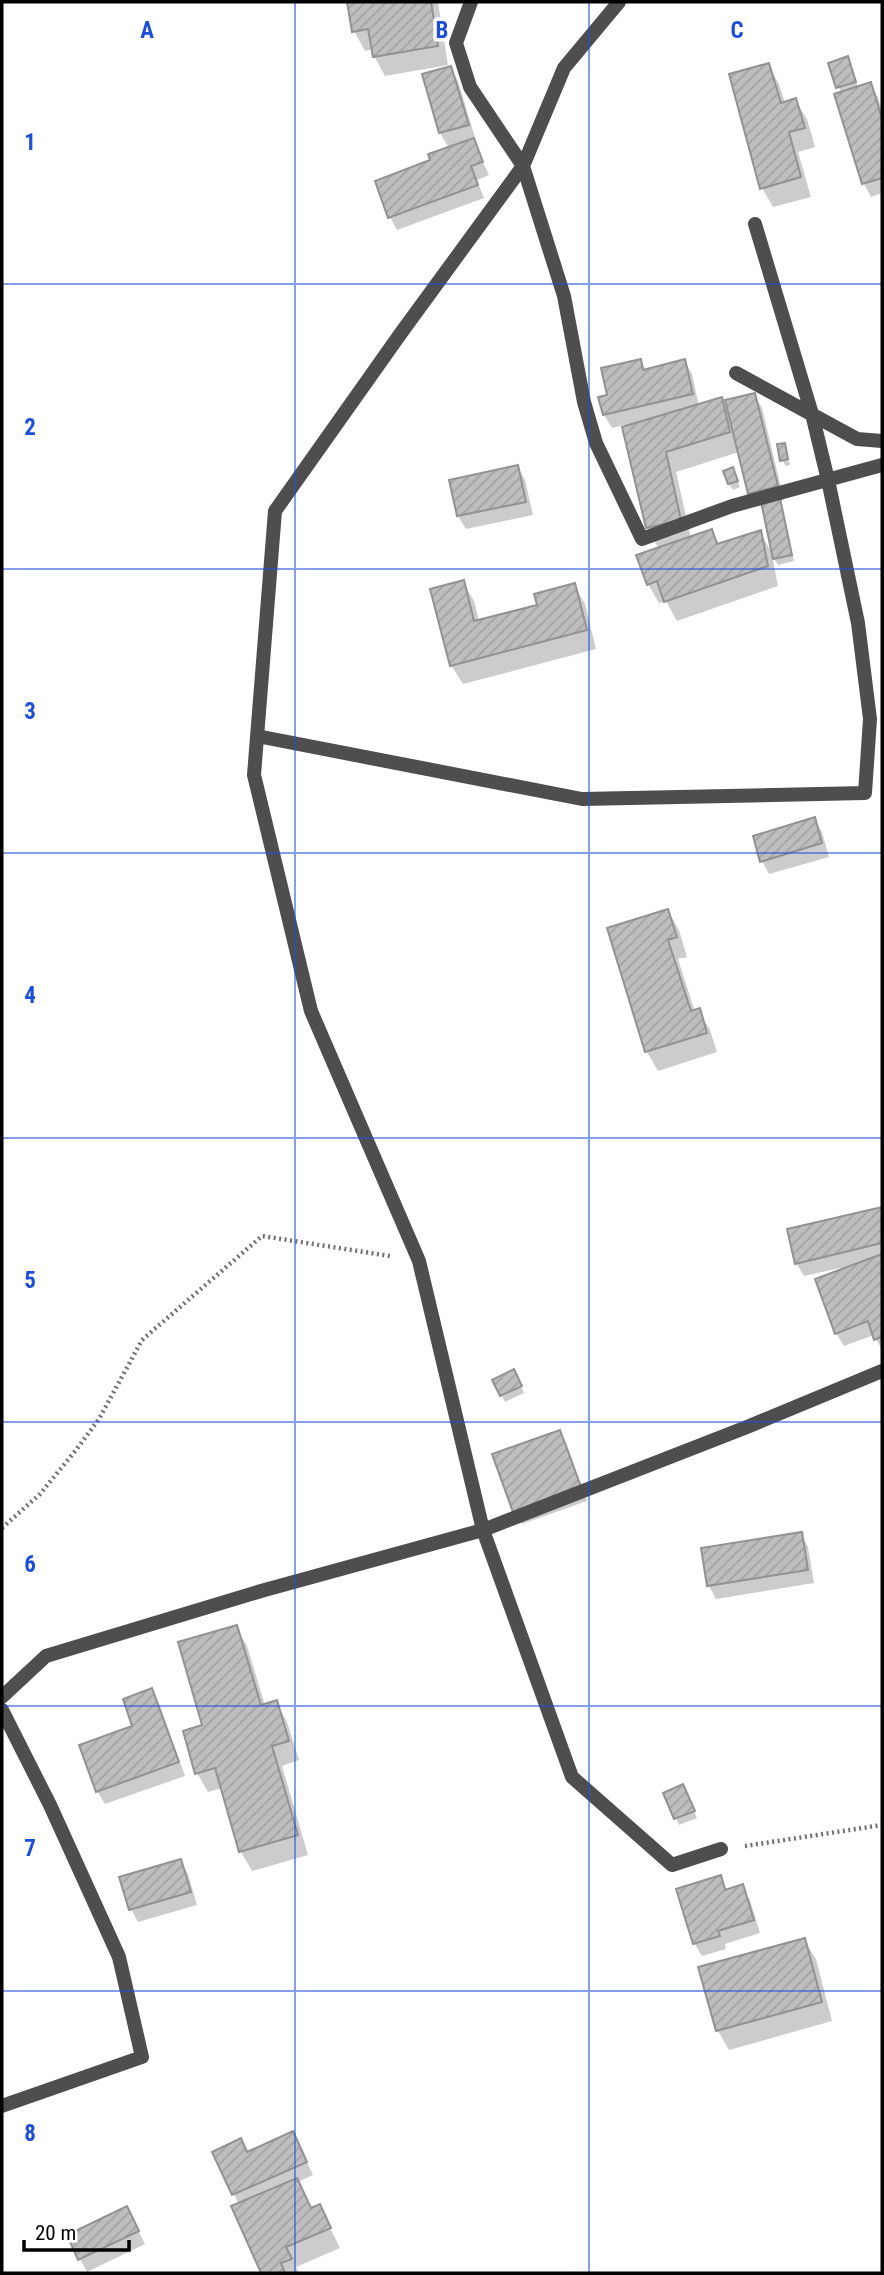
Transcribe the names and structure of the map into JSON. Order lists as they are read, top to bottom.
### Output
{
  "scale_bar": "20 m",
  "grid": {
    "columns": ["A", "B", "C"],
    "rows": [
      "1",
      "2",
      "3",
      "4",
      "5",
      "6",
      "7",
      "8"
    ]
  }
}
